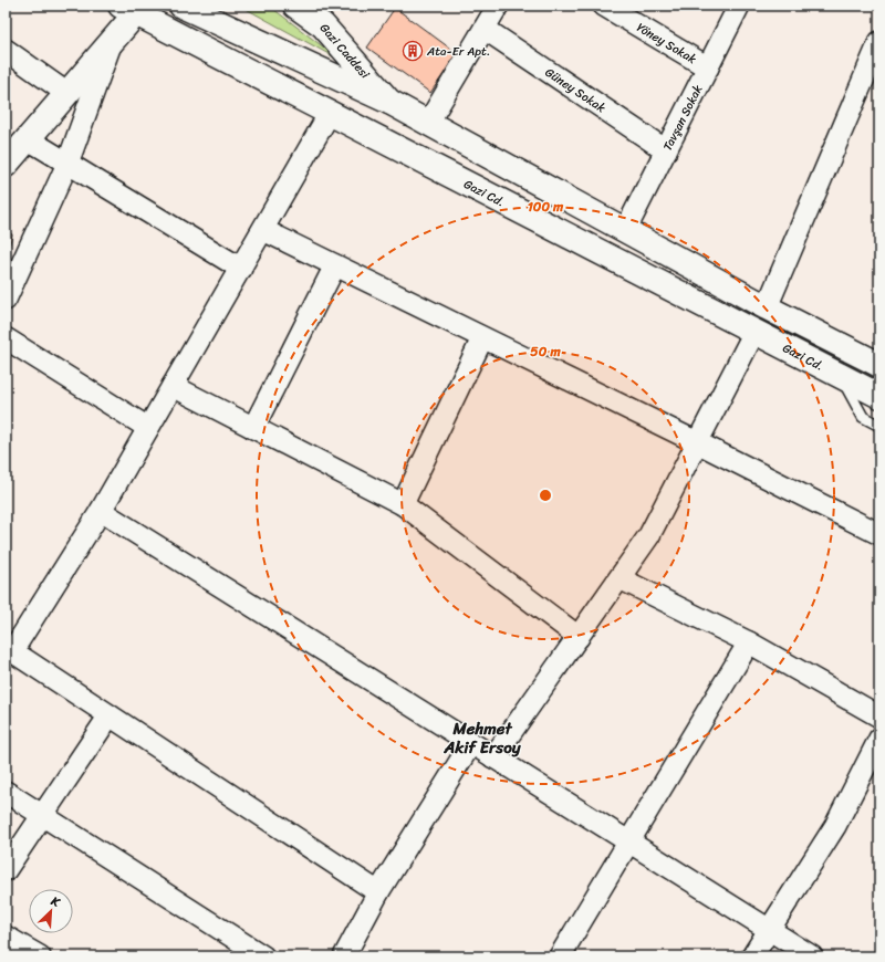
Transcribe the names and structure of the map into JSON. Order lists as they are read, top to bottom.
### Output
{
  "streets": {
    "main road": ["Gazi Caddesi", "Gazi Cd."],
    "street": ["Yöney Sokak", "Güney Sokak", "Tavşan Sokak"]
  },
  "crossings": [
    ["Yöney Sokak", "Tavşan Sokak"],
    ["Güney Sokak", "Tavşan Sokak"]
  ],
  "districts": ["Mehmet Akif Ersoy"],
  "places": {
    "building": ["Ata-Er Apt."]
  },
  "north": "top right",
  "rings": ["100 m", "50 m"]
}
